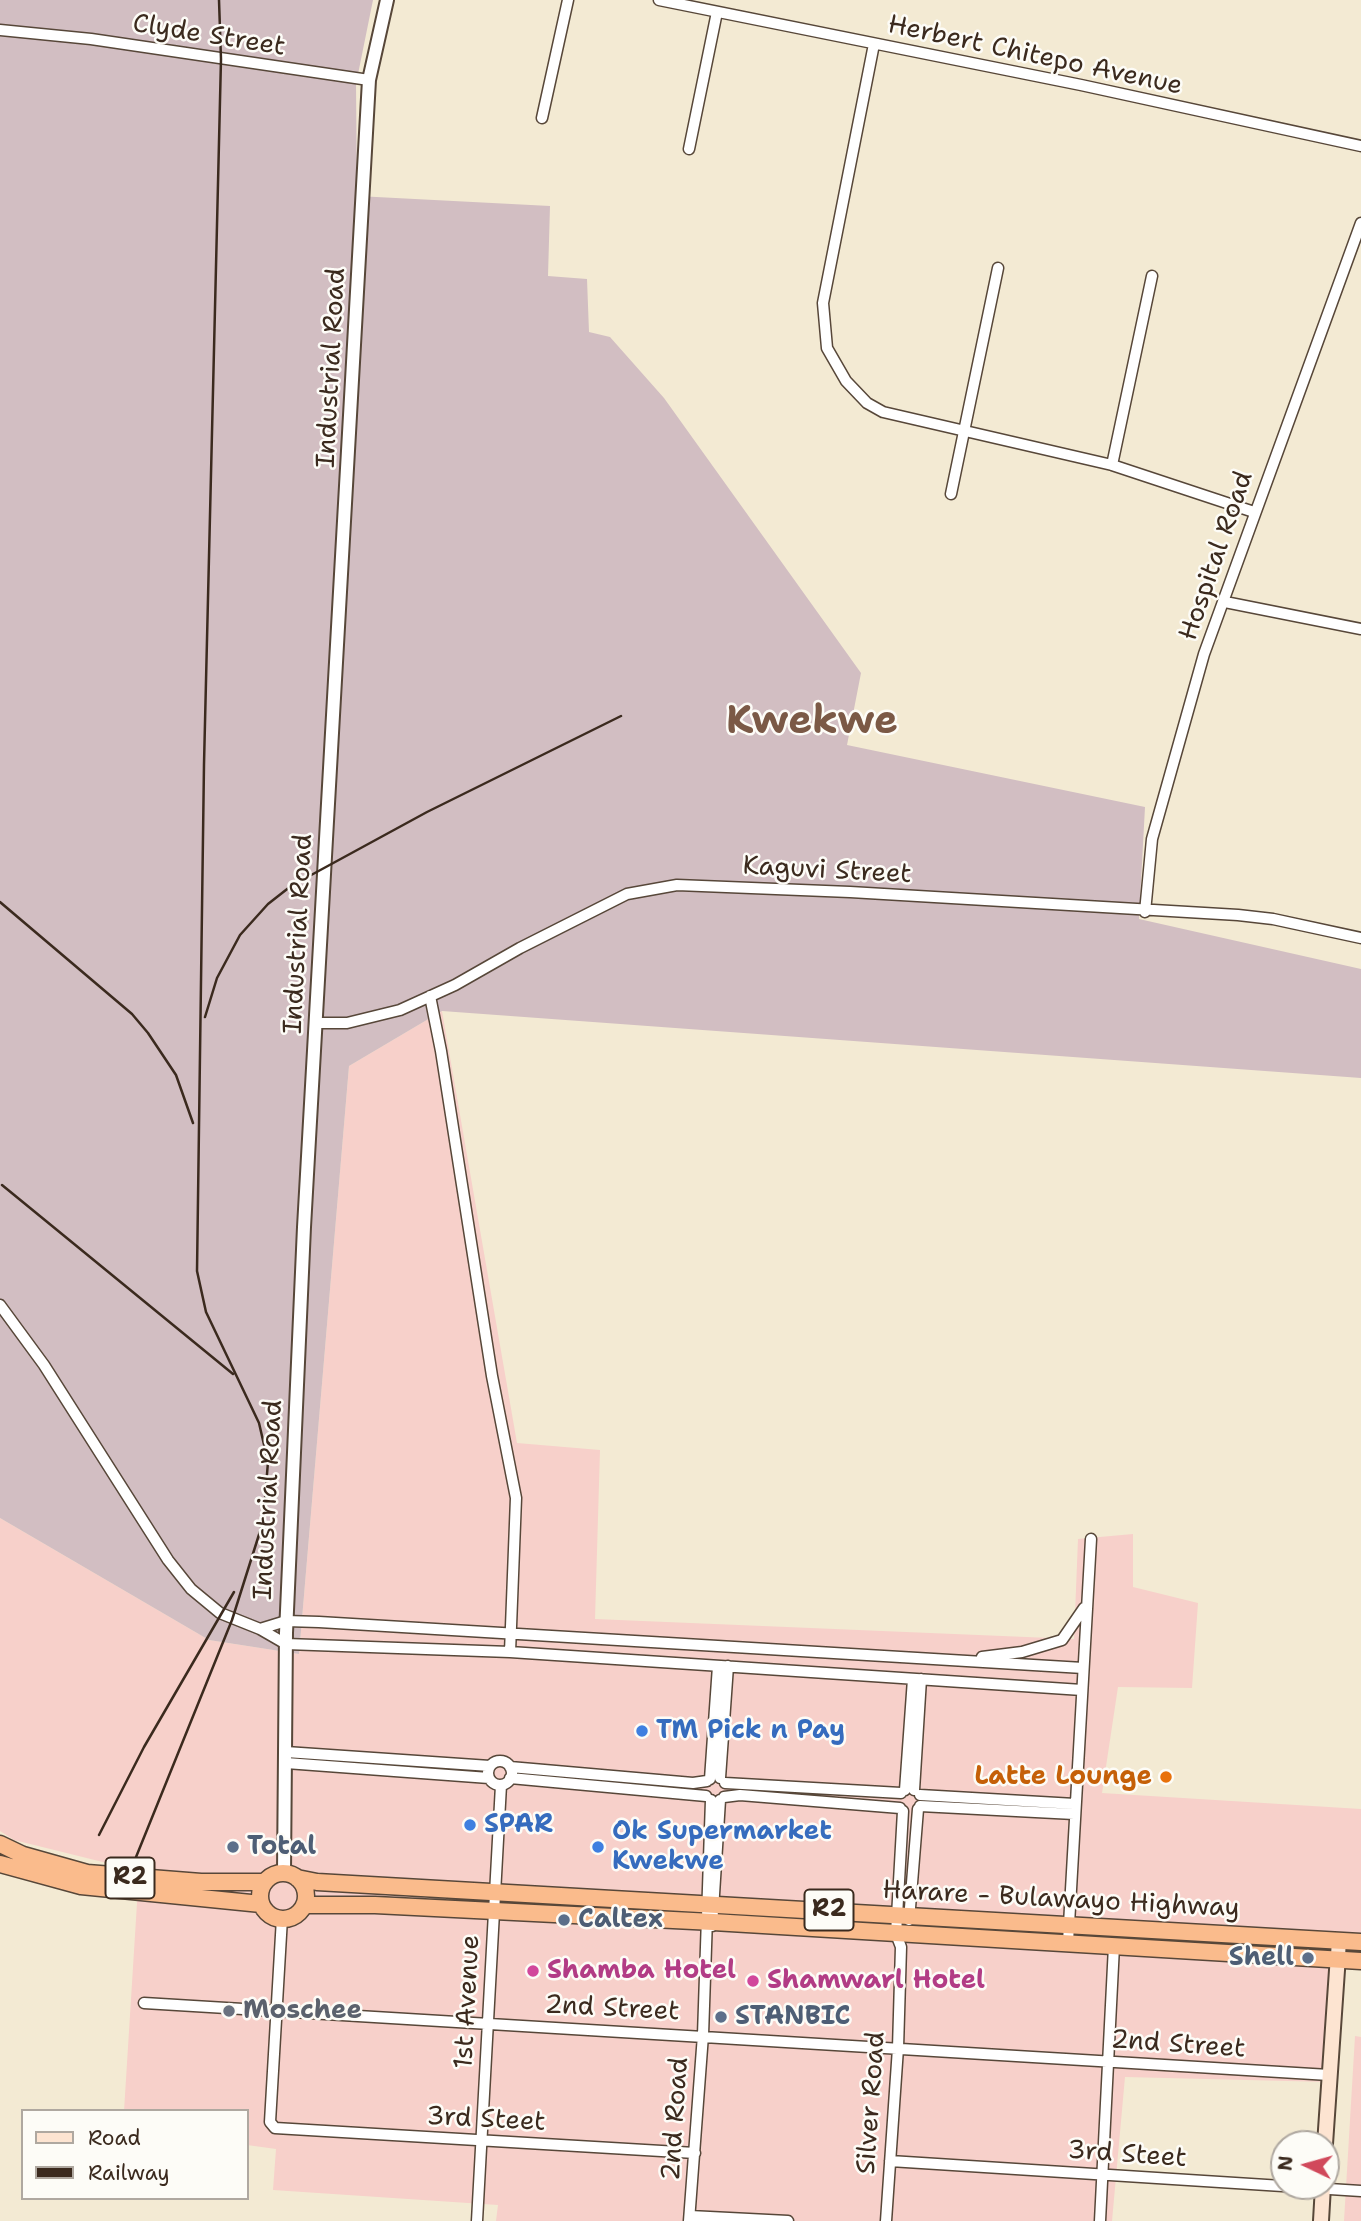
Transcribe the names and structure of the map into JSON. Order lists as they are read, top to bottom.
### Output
{
  "streets": {
    "highway": ["R2", "Harare - Bulawayo Highway"],
    "street": [
      "Clyde Street",
      "Herbert Chitepo Avenue",
      "Industrial Road",
      "Hospital Road",
      "Kaguvi Street",
      "1st Avenue",
      "2nd Street",
      "Silver Road",
      "2nd Road",
      "3rd Steet"
    ]
  },
  "crossings": [
    ["Clyde Street", "Industrial Road"],
    ["Industrial Road", "Kaguvi Street"],
    ["Industrial Road", "R2"],
    ["Industrial Road", "Harare - Bulawayo Highway"],
    ["Hospital Road", "Kaguvi Street"],
    ["R2", "Harare - Bulawayo Highway"],
    ["Harare - Bulawayo Highway", "1st Avenue"],
    ["Harare - Bulawayo Highway", "Silver Road"],
    ["Harare - Bulawayo Highway", "2nd Road"],
    ["1st Avenue", "2nd Street"],
    ["1st Avenue", "3rd Steet"],
    ["2nd Street", "Silver Road"],
    ["2nd Street", "2nd Road"],
    ["2nd Street", "3rd Steet"],
    ["Silver Road", "3rd Steet"],
    ["2nd Road", "3rd Steet"]
  ],
  "districts": ["Kwekwe"],
  "places": [
    "TM Pick n Pay",
    "Latte Lounge",
    "SPAR",
    "Total",
    "Ok Supermarket Kwekwe",
    "Caltex",
    "Shell",
    "Shamba Hotel",
    "Shamwarl Hotel",
    "Moschee",
    "STANBIC"
  ],
  "legend": ["Road", "Railway"],
  "north": "left"
}
